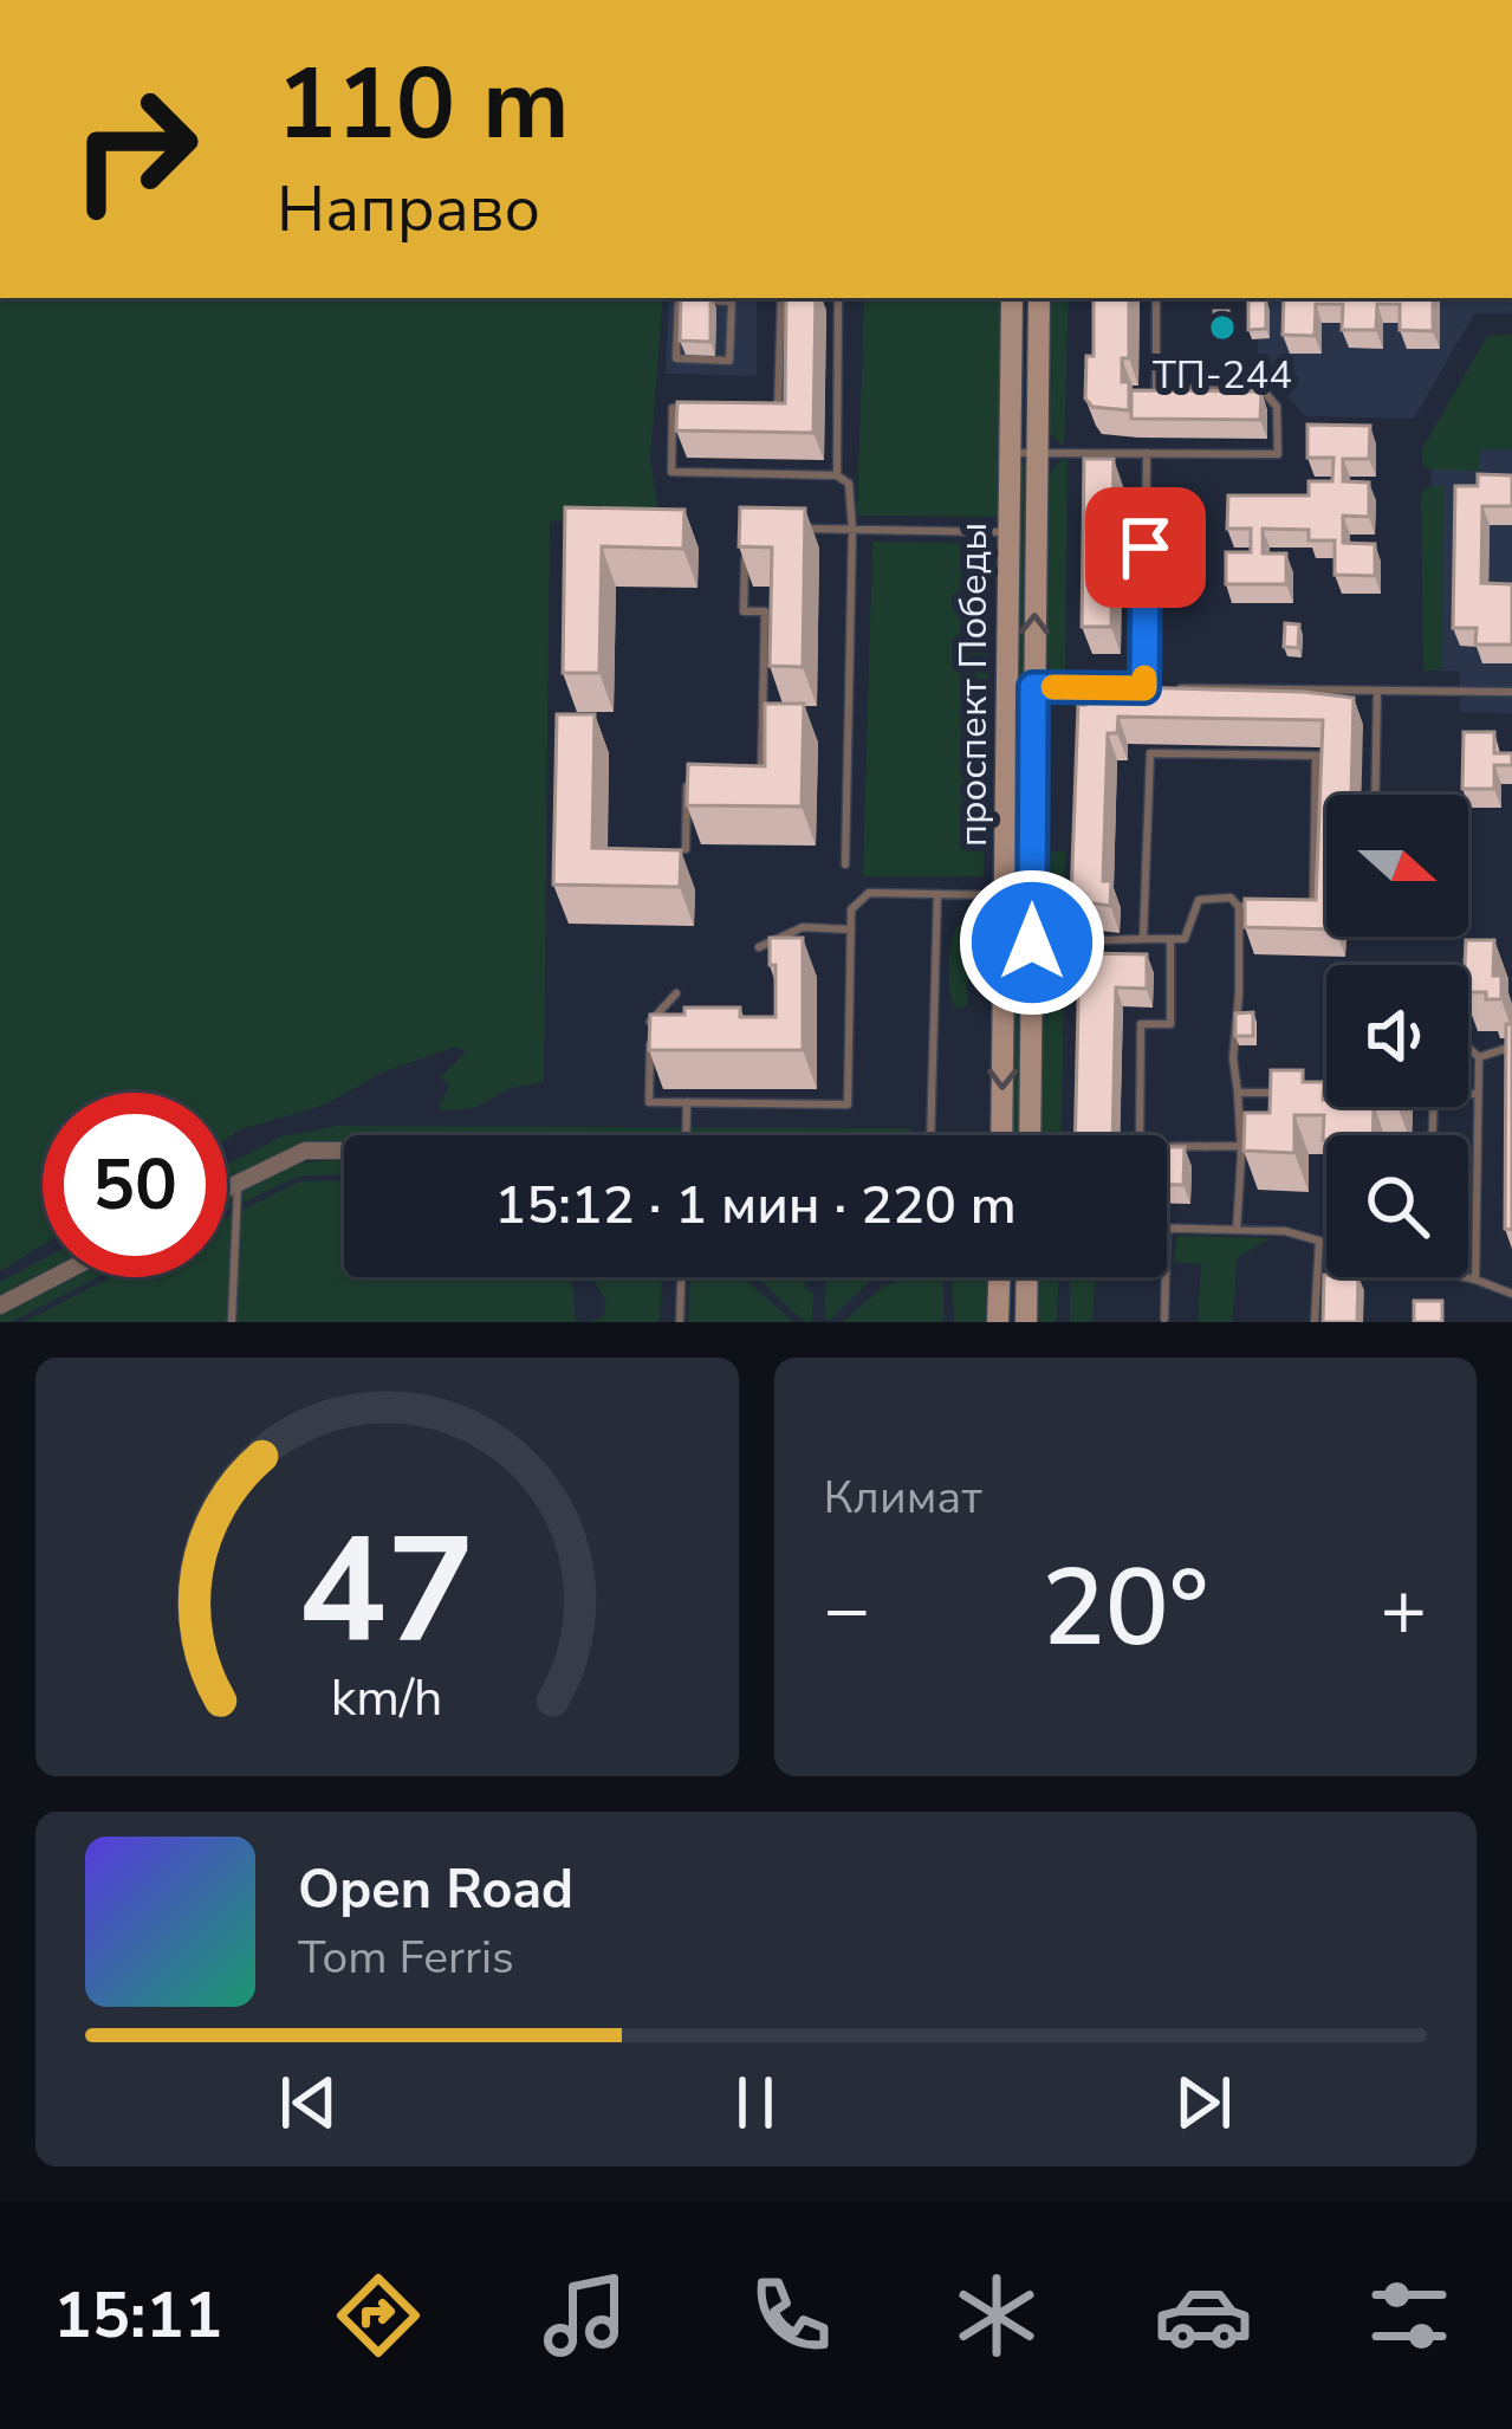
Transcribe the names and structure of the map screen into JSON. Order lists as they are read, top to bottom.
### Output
{
  "streets": {
    "main road": ["проспект Победы"]
  },
  "places": ["ТП-244"],
  "north": "right",
  "page": {
    "turn": ["110 m", "Направо"],
    "limit": "50",
    "trip": "15:12 · 1 мин · 220 m",
    "tile": "Климат",
    "heat": ["−", "20°", "+"],
    "song": ["Open Road", "Tom Ferris"],
    "tabs": "15:11",
    "gauge": ["47", "km/h"]
  }
}
